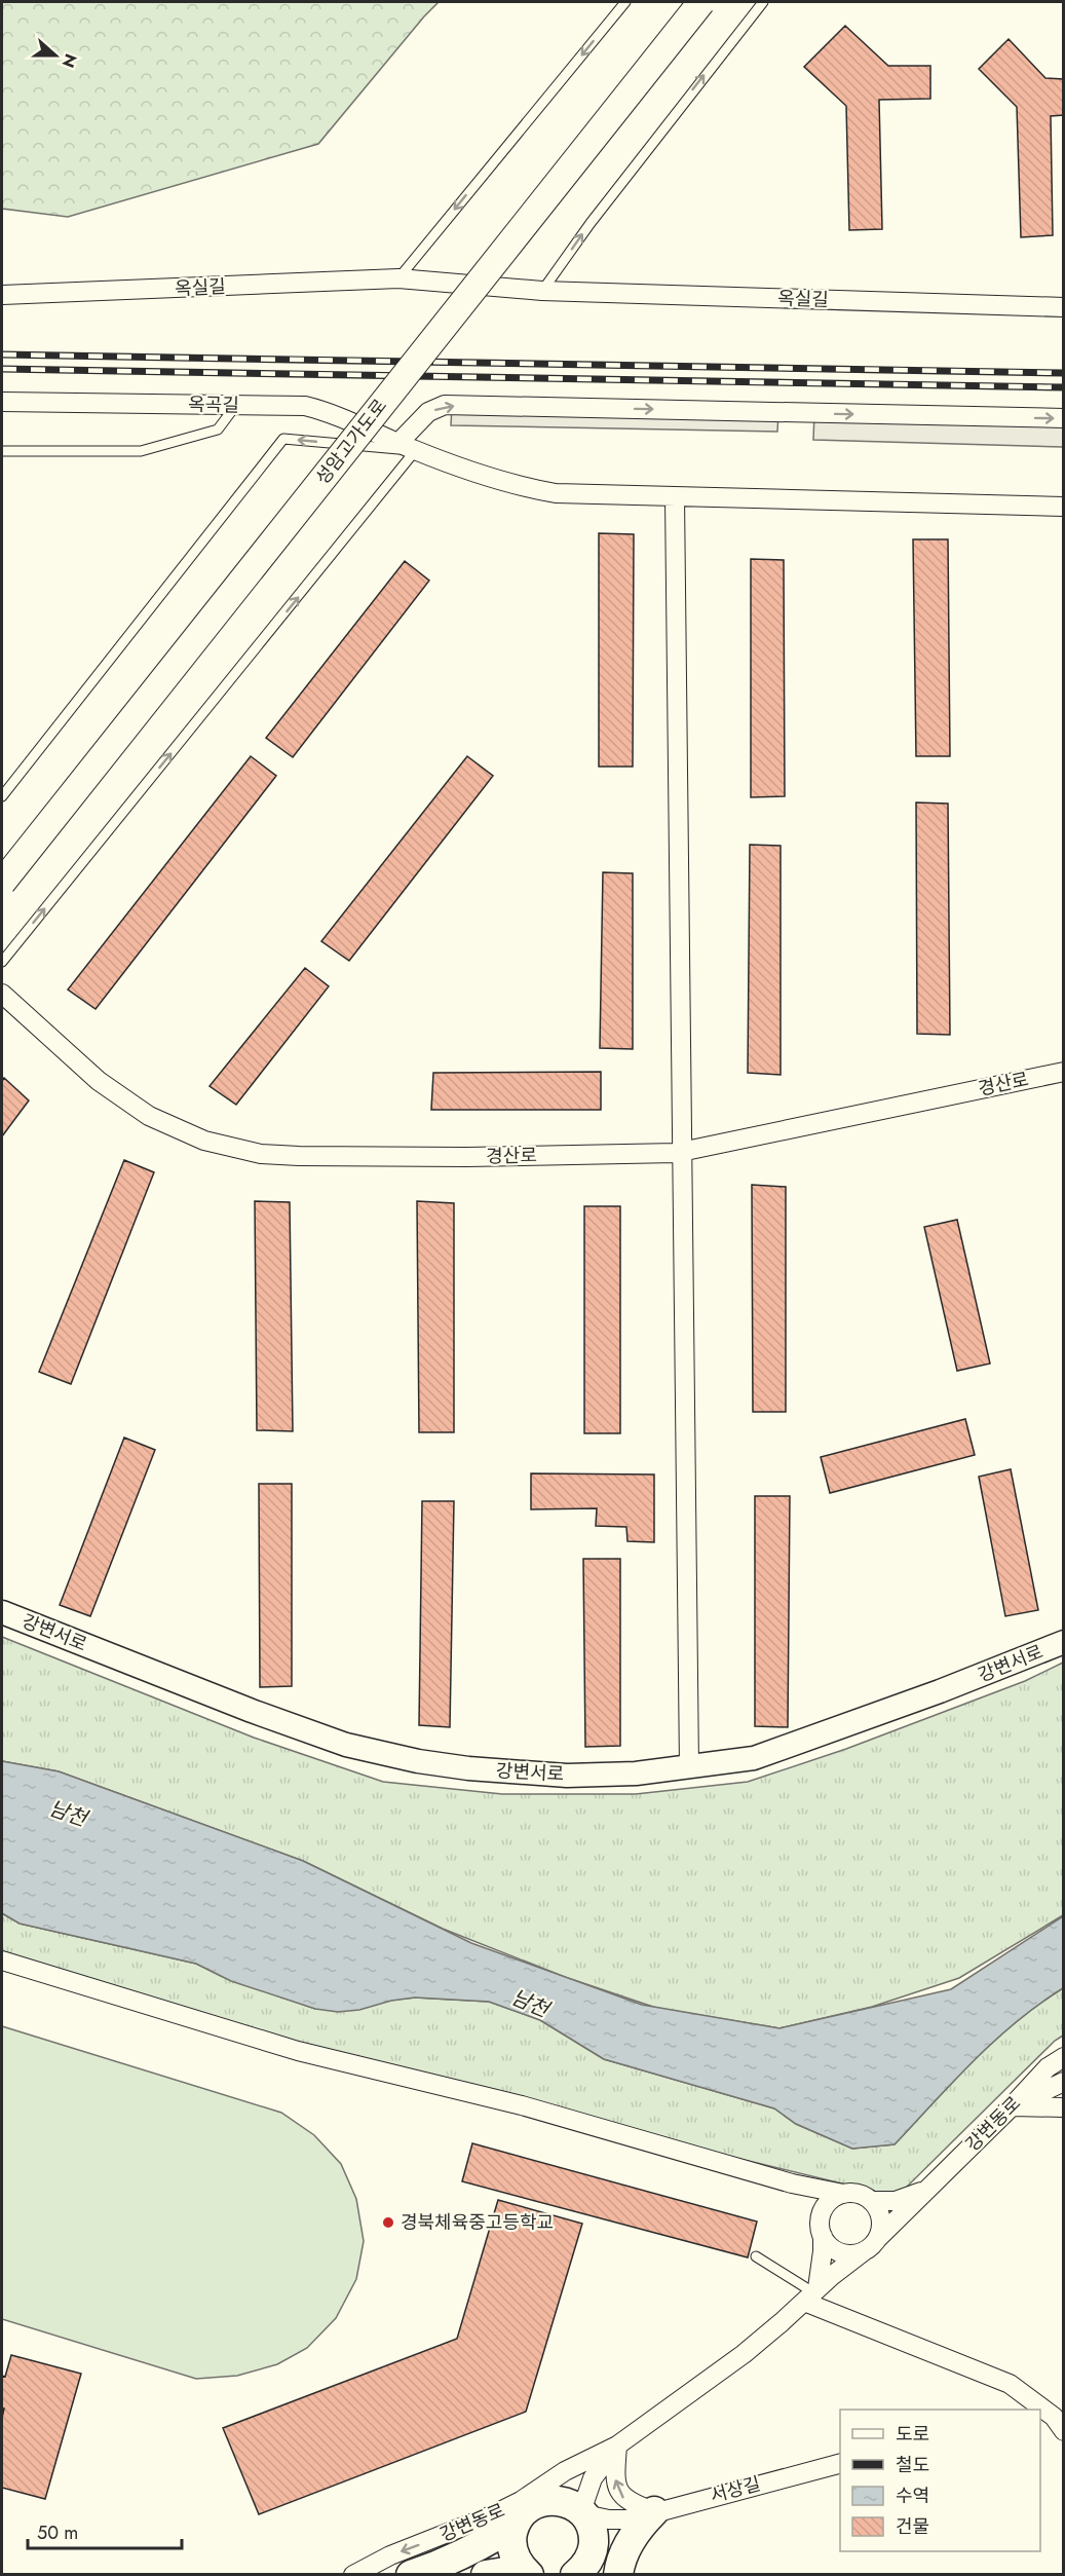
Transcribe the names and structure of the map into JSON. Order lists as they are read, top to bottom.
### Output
{
  "streets": {
    "main road": ["성암고가도로"],
    "street": [
      "옥실길",
      "옥곡길",
      "경산로",
      "강변서로",
      "강변동로",
      "서상길"
    ]
  },
  "water": ["남천"],
  "places": ["경북체육중고등학교"],
  "legend": [
    "도로",
    "철도",
    "수역",
    "건물"
  ],
  "scale_bar": "50 m",
  "north": "right"
}
